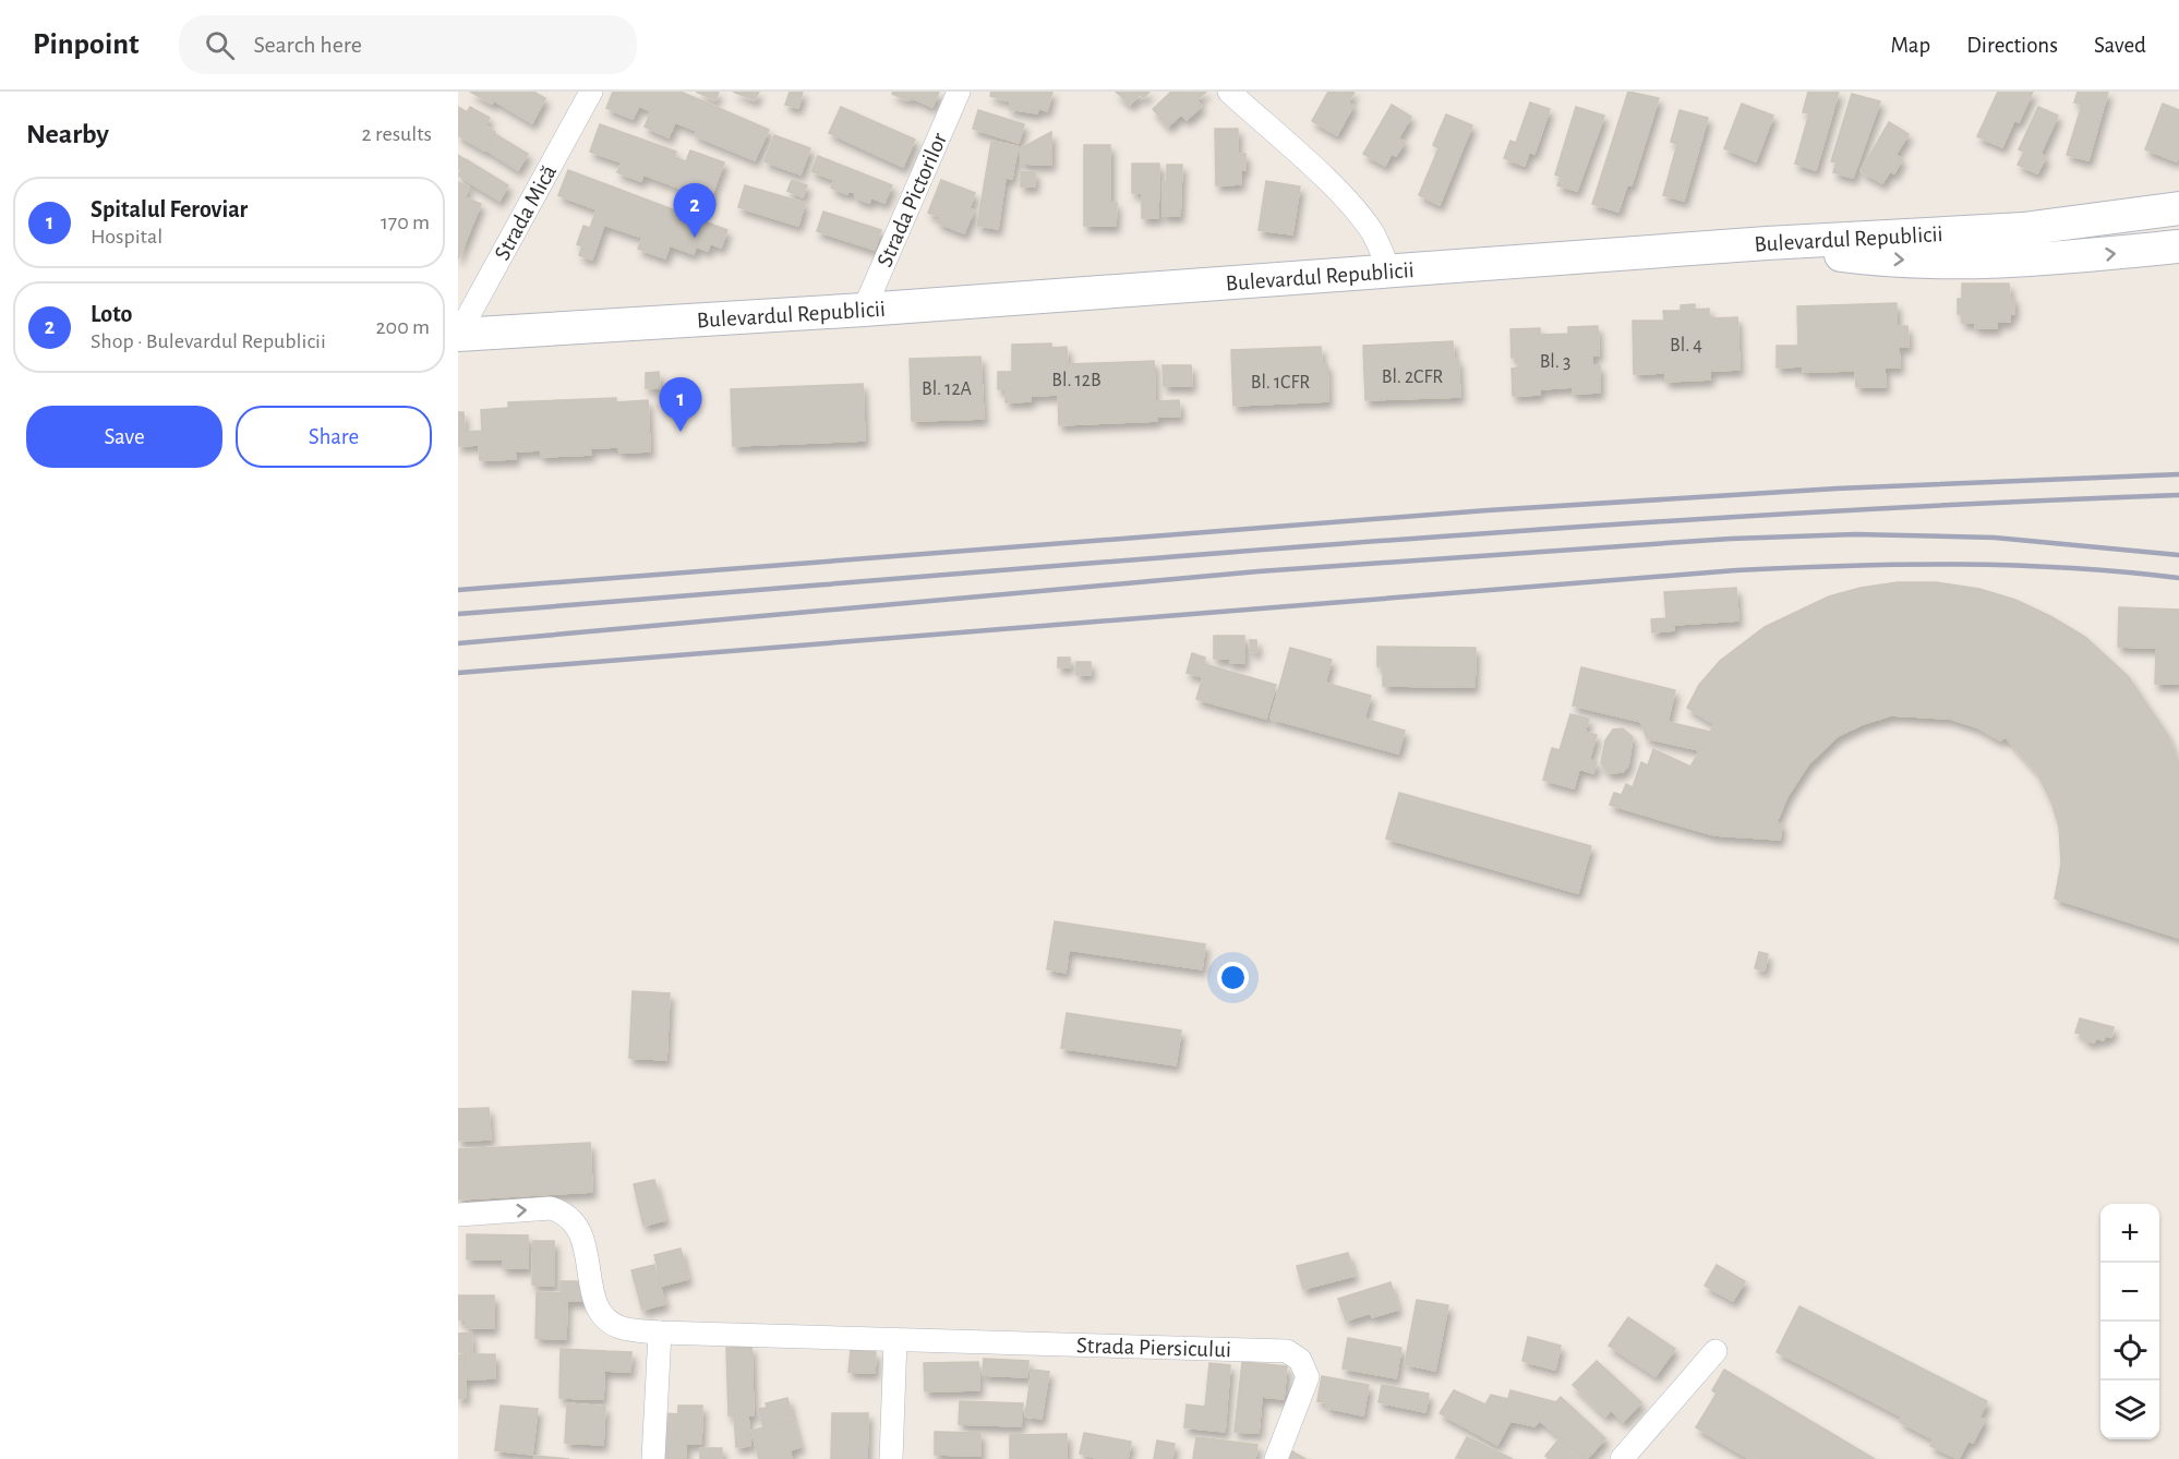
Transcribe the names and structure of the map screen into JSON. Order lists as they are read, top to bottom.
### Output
{
  "streets": {
    "main road": ["Bulevardul Republicii"],
    "street": ["Strada Pictorilor", "Strada Mică", "Strada Piersicului"]
  },
  "crossings": [
    ["Strada Pictorilor", "Bulevardul Republicii"],
    ["Strada Mică", "Bulevardul Republicii"]
  ],
  "house_numbers": [
    "Bl. 4",
    "Bl. 3",
    "Bl. 2CFR",
    "Bl. 12B",
    "Bl. 1CFR",
    "Bl. 12A"
  ],
  "page": {
    "header": "Pinpoint",
    "search": "Search here",
    "nav": ["Map", "Directions", "Saved"],
    "heading": ["Nearby", "2 results"],
    "list": [
      {
        "mark": "1",
        "name": "Spitalul Feroviar",
        "note": "Hospital",
        "value": "170 m"
      },
      {
        "mark": "2",
        "name": "Loto",
        "note": "Shop · Bulevardul Republicii",
        "value": "200 m"
      }
    ],
    "pins": ["2", "1"],
    "buttons": ["Save", "Share"],
    "map_buttons": ["+", "−"]
  }
}
